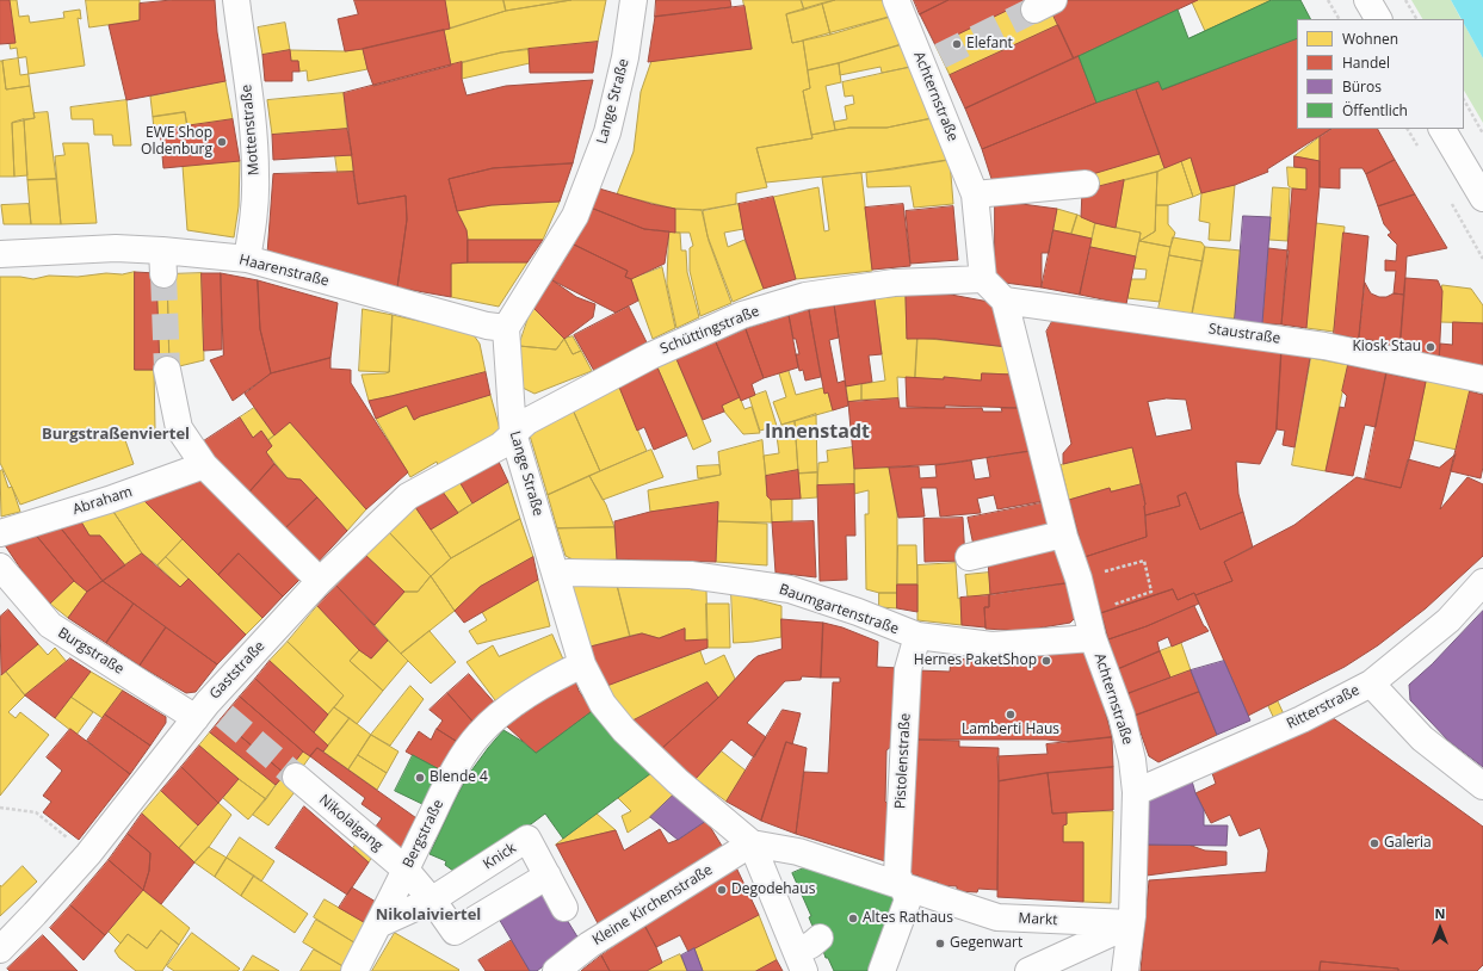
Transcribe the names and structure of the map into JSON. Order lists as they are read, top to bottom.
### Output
{
  "streets": {
    "street": [
      "Achternstraße",
      "Lange Straße",
      "Mottenstraße",
      "Haarenstraße",
      "Schüttingstraße",
      "Staustraße",
      "Abraham",
      "Baumgartenstraße",
      "Burgstraße",
      "Gaststraße",
      "Ritterstraße",
      "Pistolenstraße",
      "Nikolaigang",
      "Bergstraße",
      "Knick",
      "Kleine Kirchenstraße",
      "Markt"
    ]
  },
  "crossings": [
    ["Achternstraße", "Schüttingstraße"],
    ["Achternstraße", "Staustraße"],
    ["Achternstraße", "Baumgartenstraße"],
    ["Achternstraße", "Ritterstraße"],
    ["Achternstraße", "Markt"],
    ["Lange Straße", "Haarenstraße"],
    ["Lange Straße", "Schüttingstraße"],
    ["Lange Straße", "Baumgartenstraße"],
    ["Lange Straße", "Gaststraße"],
    ["Lange Straße", "Bergstraße"],
    ["Lange Straße", "Kleine Kirchenstraße"],
    ["Lange Straße", "Markt"],
    ["Mottenstraße", "Haarenstraße"],
    ["Schüttingstraße", "Gaststraße"],
    ["Baumgartenstraße", "Pistolenstraße"],
    ["Burgstraße", "Gaststraße"],
    ["Pistolenstraße", "Markt"],
    ["Nikolaigang", "Bergstraße"],
    ["Bergstraße", "Knick"],
    ["Kleine Kirchenstraße", "Markt"]
  ],
  "districts": ["Innenstadt", "Burgstraßenviertel", "Nikolaiviertel"],
  "places": [
    "Elefant",
    "EWE Shop Oldenburg",
    "Kiosk Stau",
    "Hernes PaketShop",
    "Lamberti Haus",
    "Blende 4",
    "Galeria",
    "Degodehaus",
    "Altes Rathaus",
    "Gegenwart"
  ],
  "legend": [
    "Wohnen",
    "Handel",
    "Büros",
    "Öffentlich"
  ],
  "north": "top"
}
